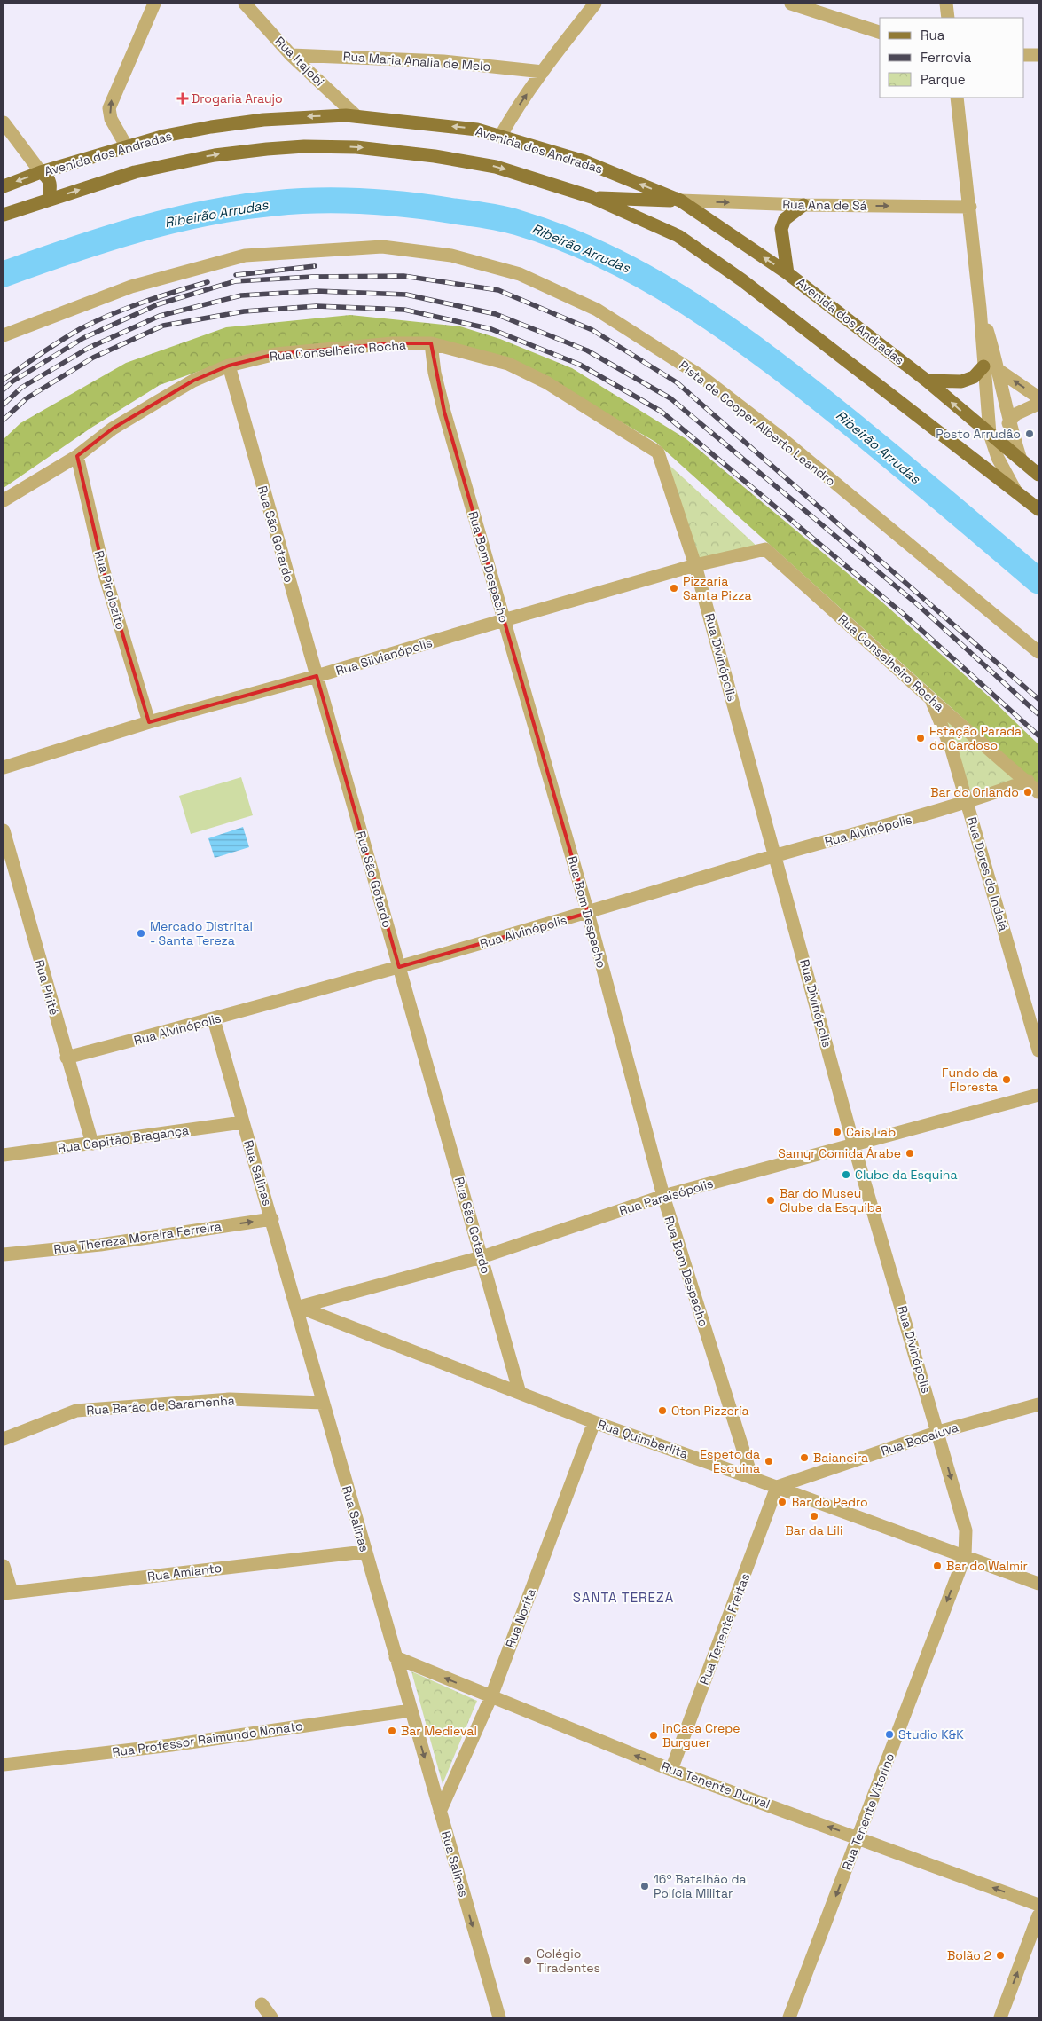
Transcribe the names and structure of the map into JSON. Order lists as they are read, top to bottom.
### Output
{
  "streets": {
    "main road": ["Avenida dos Andradas"],
    "street": [
      "Rua Itajobi",
      "Rua Maria Analia de Melo",
      "Rua Ana de Sá",
      "Rua Conselheiro Rocha",
      "Pista de Cooper Alberto Leandro",
      "Rua São Gotardo",
      "Rua Bom Despacho",
      "Rua Pirolozito",
      "Rua Silvianópolis",
      "Rua Divinópolis",
      "Rua Alvinópolis",
      "Rua Dores do Indaiá",
      "Rua Pirité",
      "Rua Capitão Bragança",
      "Rua Salinas",
      "Rua Paraisópolis",
      "Rua Thereza Moreira Ferreira",
      "Rua Barão de Saramenha",
      "Rua Quimberlita",
      "Rua Bocaíuva",
      "Rua Amianto",
      "Rua Norita",
      "Rua Tenente Freitas",
      "Rua Professor Raimundo Nonato",
      "Rua Tenente Durval",
      "Rua Tenente Vitorino"
    ]
  },
  "crossings": [
    ["Rua Itajobi", "Rua Maria Analia de Melo"],
    ["Rua Itajobi", "Avenida dos Andradas"],
    ["Avenida dos Andradas", "Rua Ana de Sá"],
    ["Rua Conselheiro Rocha", "Rua São Gotardo"],
    ["Rua Conselheiro Rocha", "Rua Bom Despacho"],
    ["Rua Conselheiro Rocha", "Rua Pirolozito"],
    ["Rua Conselheiro Rocha", "Rua Silvianópolis"],
    ["Rua Conselheiro Rocha", "Rua Divinópolis"],
    ["Rua Conselheiro Rocha", "Rua Alvinópolis"],
    ["Rua Conselheiro Rocha", "Rua Dores do Indaiá"],
    ["Rua São Gotardo", "Rua Silvianópolis"],
    ["Rua São Gotardo", "Rua Alvinópolis"],
    ["Rua São Gotardo", "Rua Paraisópolis"],
    ["Rua São Gotardo", "Rua Quimberlita"],
    ["Rua Bom Despacho", "Rua Silvianópolis"],
    ["Rua Bom Despacho", "Rua Alvinópolis"],
    ["Rua Bom Despacho", "Rua Paraisópolis"],
    ["Rua Bom Despacho", "Rua Quimberlita"],
    ["Rua Pirolozito", "Rua Silvianópolis"],
    ["Rua Silvianópolis", "Rua Divinópolis"],
    ["Rua Divinópolis", "Rua Alvinópolis"],
    ["Rua Divinópolis", "Rua Paraisópolis"],
    ["Rua Divinópolis", "Rua Quimberlita"],
    ["Rua Divinópolis", "Rua Bocaíuva"],
    ["Rua Divinópolis", "Rua Tenente Vitorino"],
    ["Rua Alvinópolis", "Rua Dores do Indaiá"],
    ["Rua Alvinópolis", "Rua Pirité"],
    ["Rua Alvinópolis", "Rua Salinas"],
    ["Rua Pirité", "Rua Capitão Bragança"],
    ["Rua Capitão Bragança", "Rua Salinas"],
    ["Rua Salinas", "Rua Paraisópolis"],
    ["Rua Salinas", "Rua Thereza Moreira Ferreira"],
    ["Rua Salinas", "Rua Barão de Saramenha"],
    ["Rua Salinas", "Rua Quimberlita"],
    ["Rua Salinas", "Rua Amianto"],
    ["Rua Salinas", "Rua Norita"],
    ["Rua Salinas", "Rua Professor Raimundo Nonato"],
    ["Rua Salinas", "Rua Tenente Durval"],
    ["Rua Paraisópolis", "Rua Quimberlita"],
    ["Rua Quimberlita", "Rua Bocaíuva"],
    ["Rua Quimberlita", "Rua Norita"],
    ["Rua Quimberlita", "Rua Tenente Freitas"],
    ["Rua Quimberlita", "Rua Tenente Vitorino"],
    ["Rua Bocaíuva", "Rua Tenente Freitas"],
    ["Rua Norita", "Rua Tenente Durval"],
    ["Rua Tenente Freitas", "Rua Tenente Durval"],
    ["Rua Tenente Durval", "Rua Tenente Vitorino"]
  ],
  "one_way": [
    "Rua Ana de Sá",
    "Rua Thereza Moreira Ferreira",
    "Rua Tenente Durval",
    "Rua Tenente Vitorino"
  ],
  "districts": ["SANTA TEREZA"],
  "water": ["Ribeirão Arrudas"],
  "places": {
    "health": ["Drogaria Araujo"],
    "other": [
      "Posto Arrudâo",
      "Pizzaria Santa Pizza",
      "Estação Parada do Cardoso",
      "Bar do Orlando",
      "Mercado Distrital - Santa Tereza",
      "Fundo da Floresta",
      "Cais Lab",
      "Samyr Comida Árabe",
      "Clube da Esquina",
      "Bar do Museu Clube da Esquiba",
      "Oton Pizzería",
      "Baianeira",
      "Espeto da Esquina",
      "Bar do Pedro",
      "Bar da Lili",
      "Bar do Walmir",
      "Bar Medieval",
      "Studio K&K",
      "inCasa Crepe Burguer",
      "16º Batalhão da Polícia Militar",
      "Bolão 2",
      "Colégio Tiradentes"
    ]
  },
  "legend": ["Rua", "Ferrovia", "Parque"]
}
